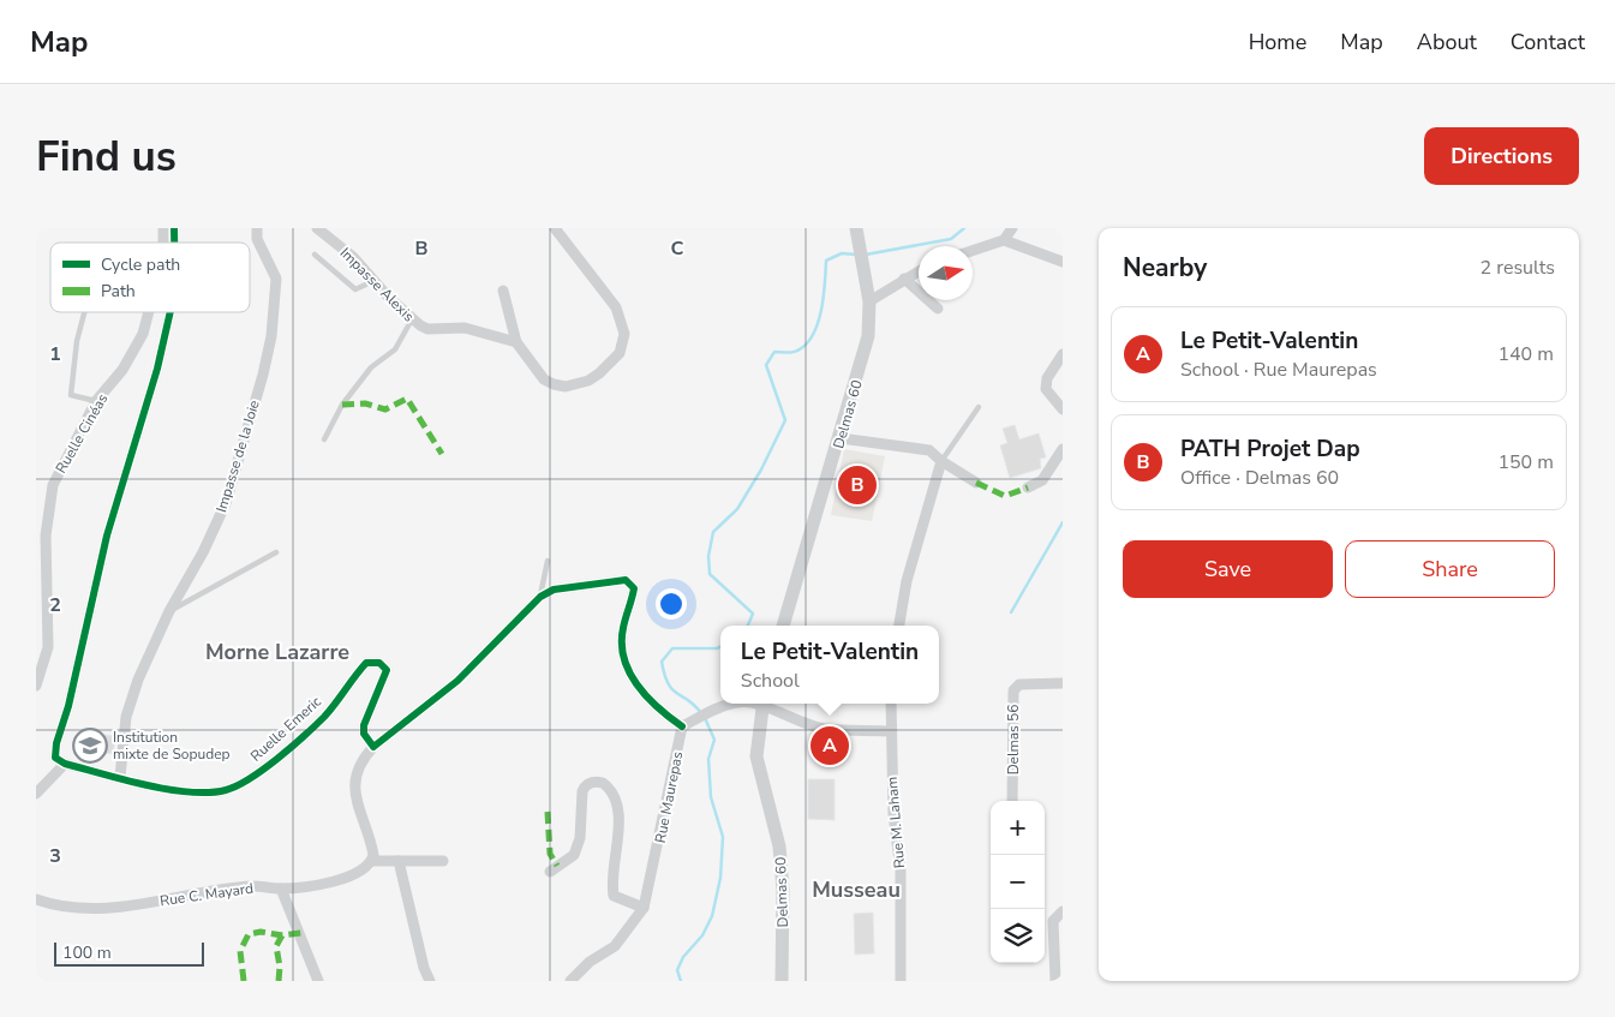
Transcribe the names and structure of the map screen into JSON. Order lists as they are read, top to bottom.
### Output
{
  "streets": {
    "street": [
      "Impasse Alexis",
      "Delmas 60",
      "Ruelle Cinéas",
      "Impasse de la Joie",
      "Ruelle Emeric",
      "Delmas 56",
      "Rue Maurepas",
      "Rue M. Laham",
      "Rue C. Mayard"
    ]
  },
  "crossings": [
    ["Impasse de la Joie", "Ruelle Emeric"]
  ],
  "districts": ["Morne Lazarre", "Musseau"],
  "places": {
    "school or university": ["Institution mixte de Sopudep"]
  },
  "legend": ["Cycle path", "Path"],
  "scale_bar": "100 m",
  "north": "right",
  "page": {
    "header": "Map",
    "nav": [
      "Home",
      "Map",
      "About",
      "Contact"
    ],
    "buttons": [
      "Directions",
      ["Save", "Share"]
    ],
    "title": "Find us",
    "heading": ["Nearby", "2 results"],
    "list": [
      {
        "mark": "A",
        "name": "Le Petit-Valentin",
        "note": "School · Rue Maurepas",
        "value": "140 m"
      },
      {
        "mark": "B",
        "name": "PATH Projet Dap",
        "note": "Office · Delmas 60",
        "value": "150 m"
      }
    ],
    "pins": ["B", "A"],
    "popup": ["Le Petit-Valentin", "School"],
    "map_buttons": ["+", "−"],
    "scale": "100 m"
  },
  "grid": {
    "columns": ["B", "C"],
    "rows": ["1", "2", "3"]
  }
}
